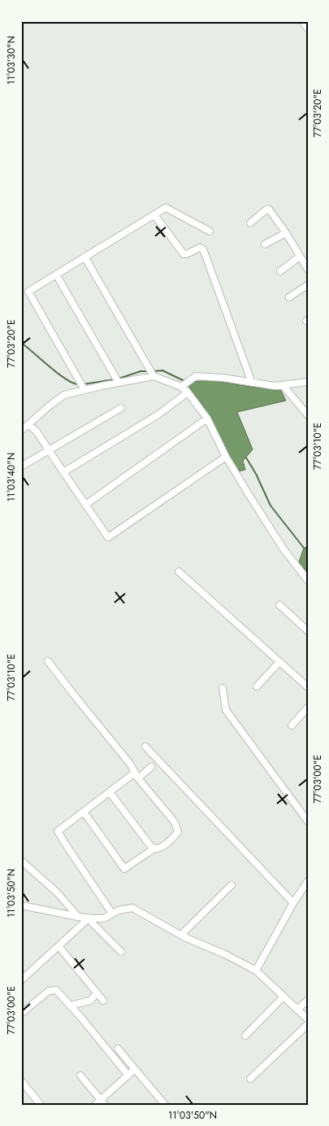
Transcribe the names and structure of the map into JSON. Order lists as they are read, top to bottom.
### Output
{
  "coordinates": [
    "11°03'30\"N",
    "77°03'20\"E",
    "77°03'10\"E",
    "11°03'40\"N",
    "77°03'00\"E",
    "11°03'50\"N"
  ]
}
